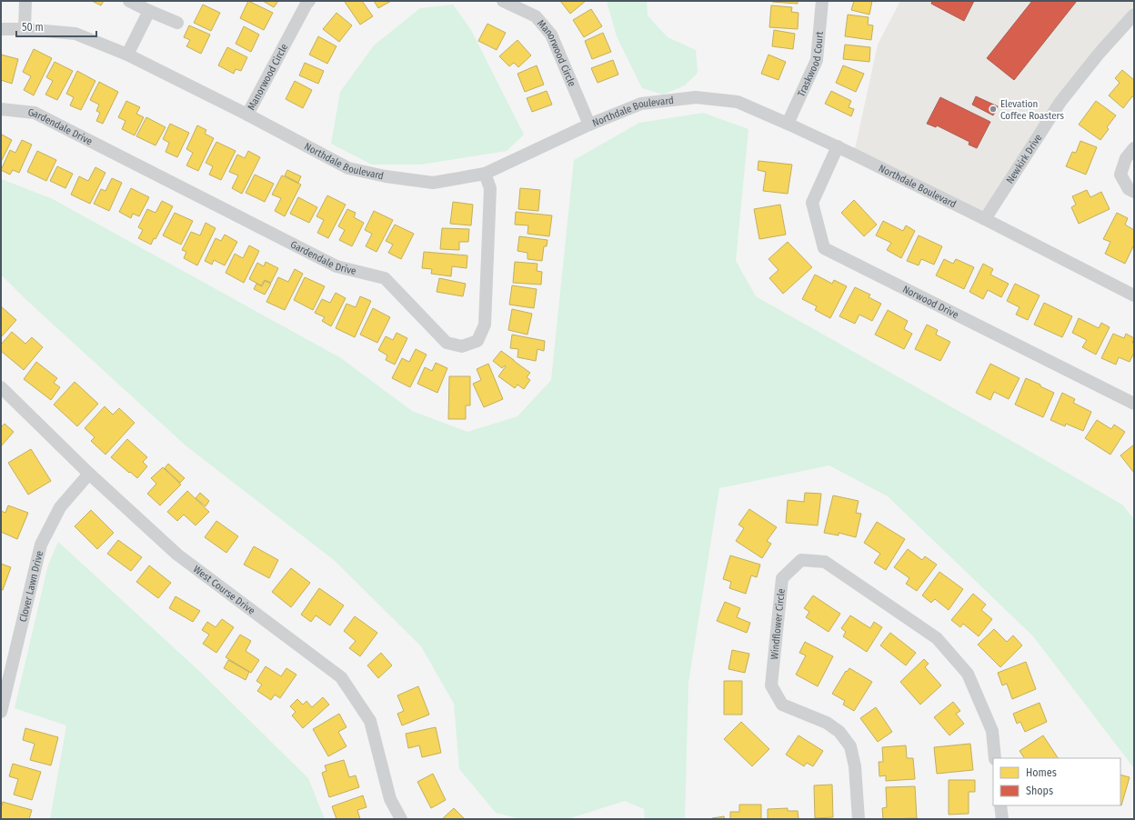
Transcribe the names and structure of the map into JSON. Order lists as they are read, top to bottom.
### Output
{
  "streets": {
    "street": [
      "Manorwood Circle",
      "Traskwood Court",
      "Northdale Boulevard",
      "Gardendale Drive",
      "Newkirk Drive",
      "Norwood Drive",
      "Clover Lawn Drive",
      "West Course Drive",
      "Windflower Circle"
    ]
  },
  "crossings": [
    ["Manorwood Circle", "Northdale Boulevard"],
    ["Traskwood Court", "Northdale Boulevard"],
    ["Northdale Boulevard", "Gardendale Drive"],
    ["Northdale Boulevard", "Newkirk Drive"],
    ["Northdale Boulevard", "Norwood Drive"],
    ["Clover Lawn Drive", "West Course Drive"]
  ],
  "places": ["Elevation Coffee Roasters"],
  "legend": ["Homes", "Shops"],
  "scale_bar": "50 m"
}
